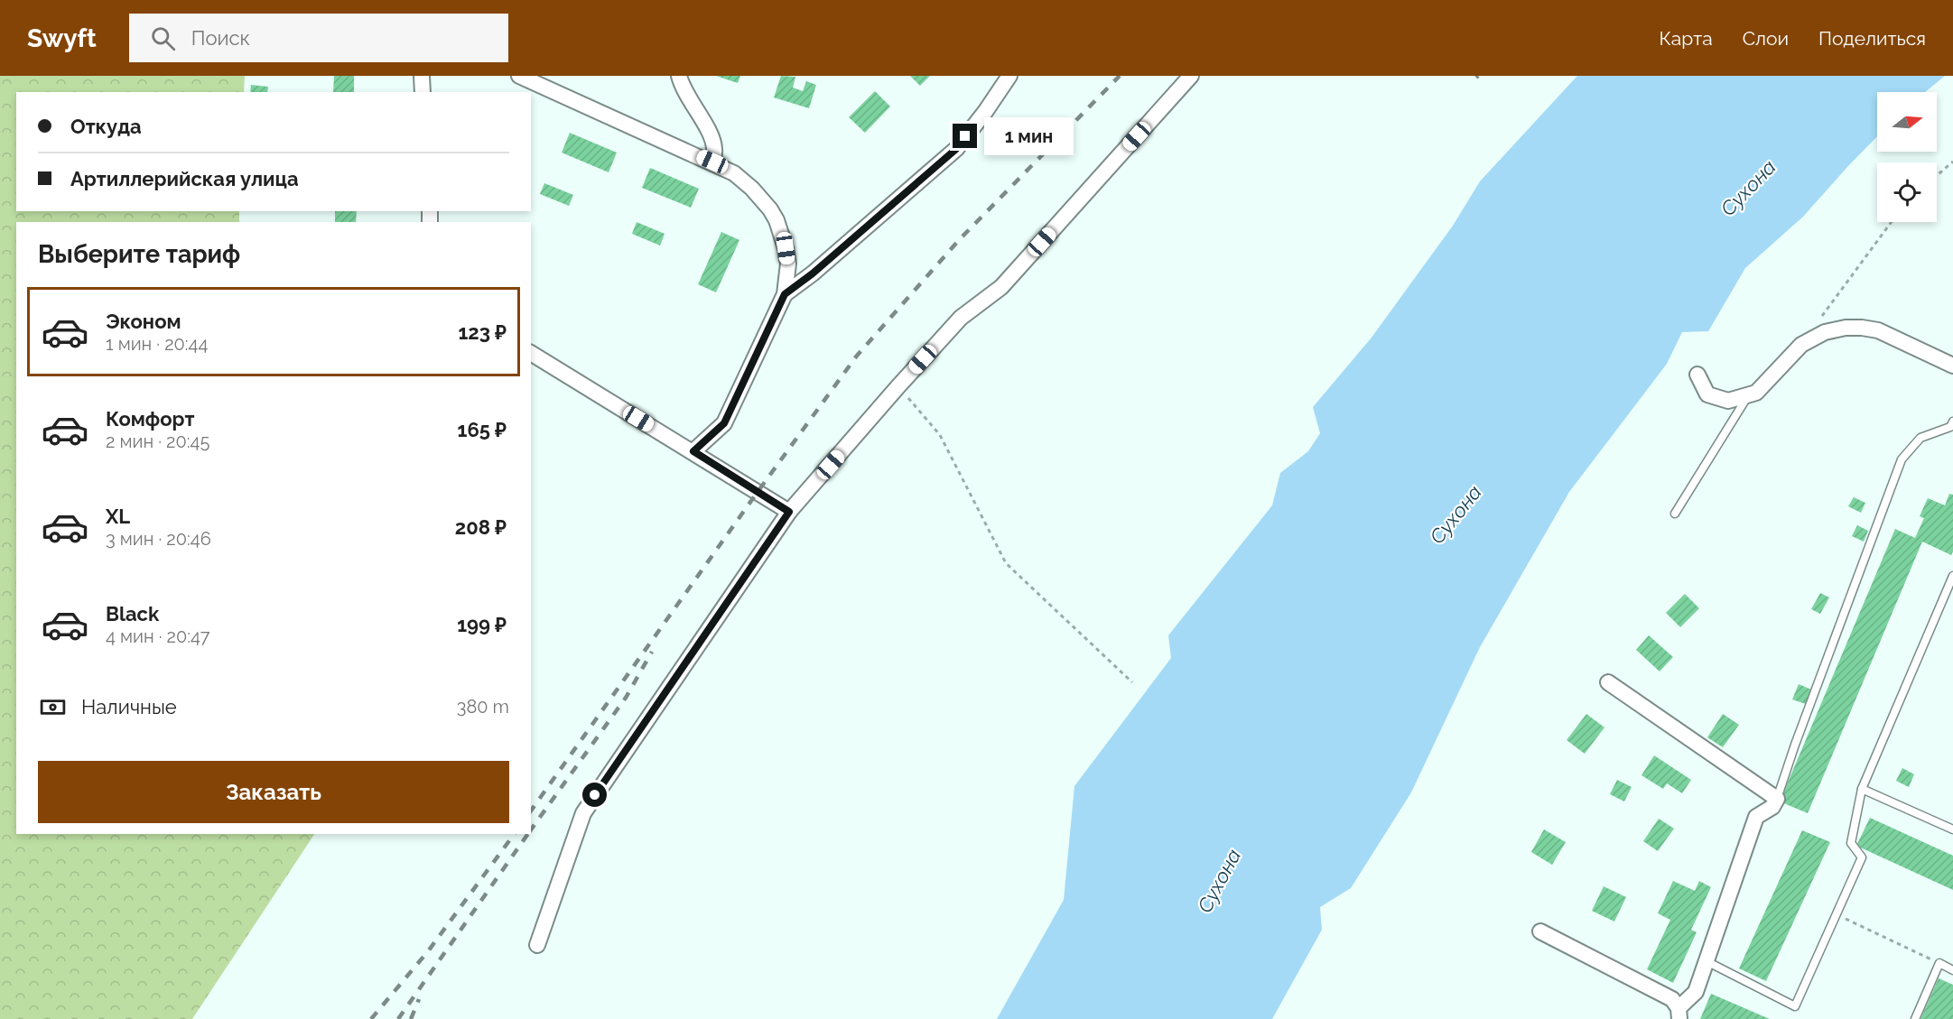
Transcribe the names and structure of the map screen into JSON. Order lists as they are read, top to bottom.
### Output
{
  "water": ["Сухона"],
  "north": "right",
  "page": {
    "header": "Swyft",
    "search": "Поиск",
    "nav": ["Карта", "Слои", "Поделиться"],
    "banner": ["Откуда", "Артиллерийская улица"],
    "bubble": "1 мин",
    "heading": "Выберите тариф",
    "list": [
      {
        "name": "Эконом",
        "note": "1 мин · 20:44",
        "value": "123 ₽"
      },
      {
        "name": "Комфорт",
        "note": "2 мин · 20:45",
        "value": "165 ₽"
      },
      {
        "name": "XL",
        "note": "3 мин · 20:46",
        "value": "208 ₽"
      },
      {
        "name": "Black",
        "note": "4 мин · 20:47",
        "value": "199 ₽"
      }
    ],
    "pay": ["Наличные", "380 m"],
    "buttons": "Заказать"
  }
}
